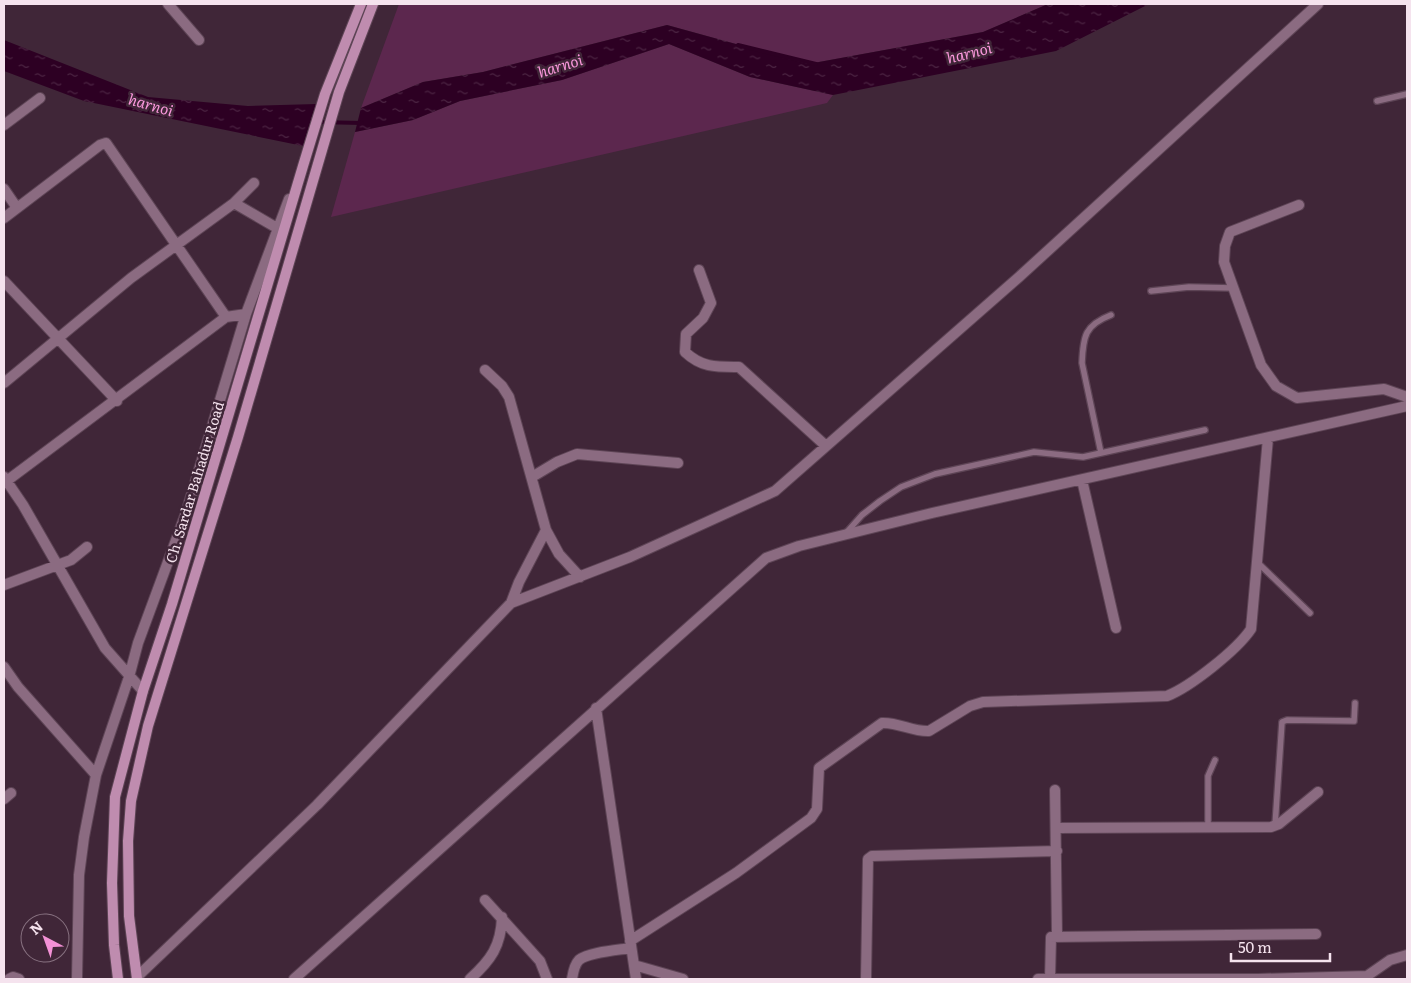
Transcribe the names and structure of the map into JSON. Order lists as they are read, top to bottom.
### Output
{
  "streets": {
    "main road": ["Ch. Sardar Bahadur Road"]
  },
  "water": ["harnoi"],
  "scale_bar": "50 m",
  "north": "top left"
}
